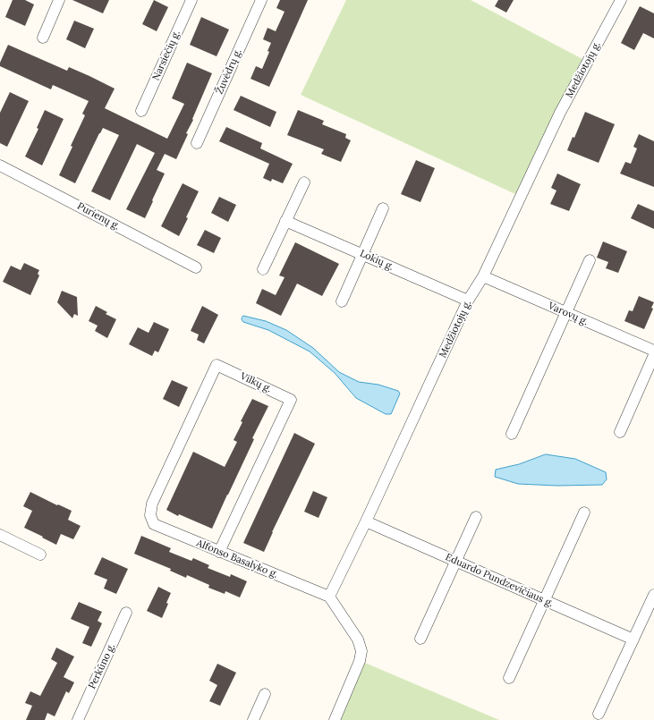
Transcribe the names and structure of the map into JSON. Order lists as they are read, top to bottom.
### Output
{
  "streets": {
    "street": [
      "Narsiečių g.",
      "Medžiotojų g.",
      "Žuvėdrų g.",
      "Purienų g.",
      "Lokių g.",
      "Varovų g.",
      "Vilkų g.",
      "Alfonso Basalyko g.",
      "Eduardo Pundzevičiaus g.",
      "Perkūno g."
    ]
  },
  "crossings": [
    ["Medžiotojų g.", "Lokių g."],
    ["Medžiotojų g.", "Varovų g."],
    ["Medžiotojų g.", "Alfonso Basalyko g."],
    ["Medžiotojų g.", "Eduardo Pundzevičiaus g."],
    ["Vilkų g.", "Alfonso Basalyko g."]
  ]
}
